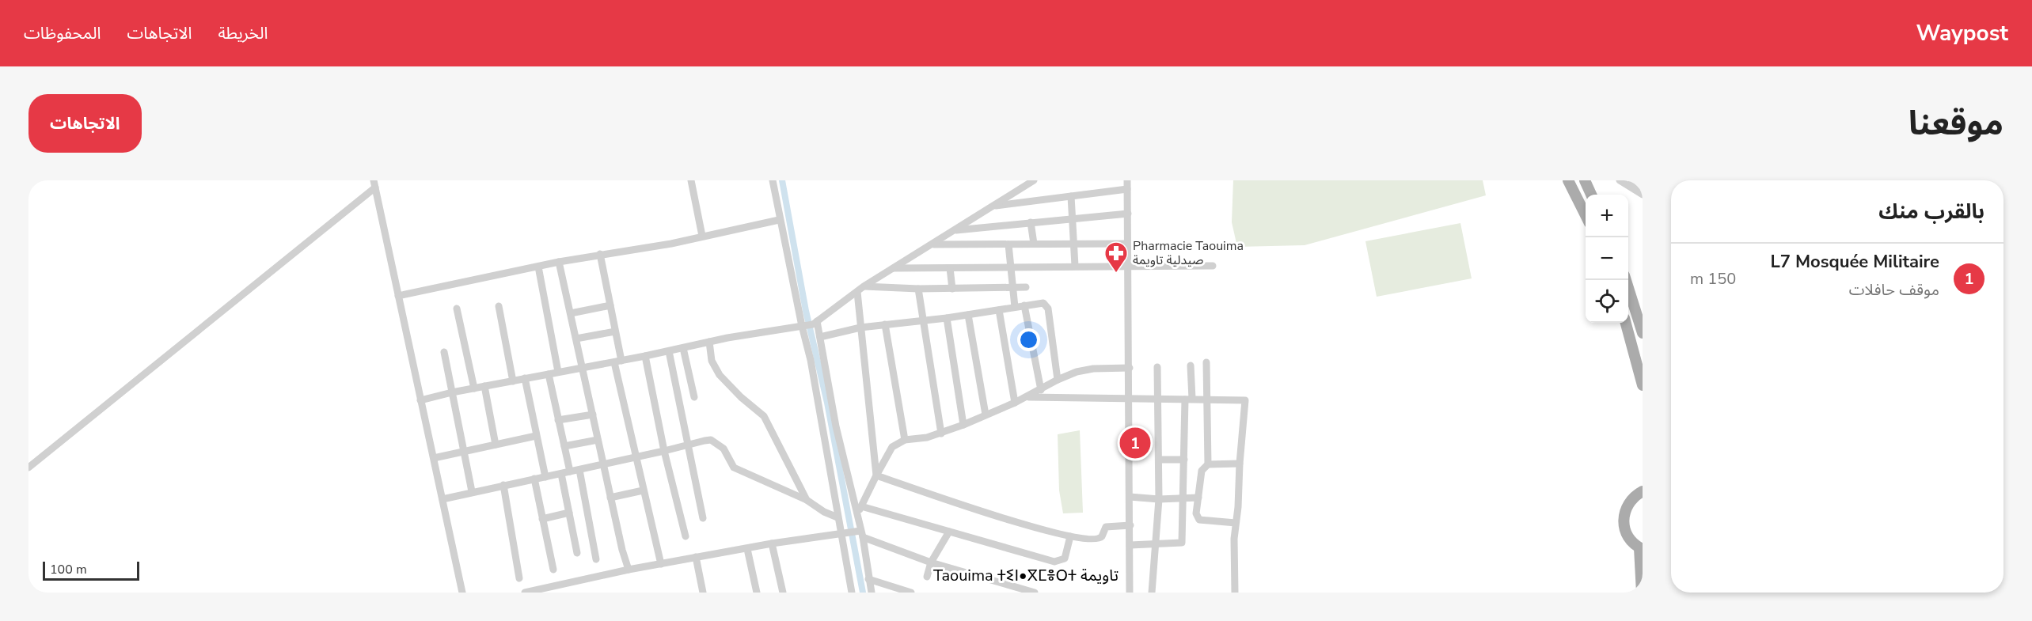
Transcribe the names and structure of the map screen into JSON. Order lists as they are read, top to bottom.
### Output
{
  "districts": ["Taouima ⵜⵉⵏ•ⴳⵎⴻⵔⵜ تاويمة"],
  "places": {
    "pharmacy": ["Pharmacie Taouima صيدلية تاويمة"]
  },
  "scale_bar": "100 m",
  "page": {
    "header": "Waypost",
    "nav": ["الخريطة", "الاتجاهات", "المحفوظات"],
    "title": "موقعنا",
    "buttons": "الاتجاهات",
    "heading": "بالقرب منك",
    "map_buttons": ["+", "−"],
    "list": [
      {
        "mark": "1",
        "name": "L7 Mosquée Militaire",
        "note": "موقف حافلات",
        "value": "150 m"
      }
    ],
    "pins": "1",
    "scale": "100 m"
  }
}
